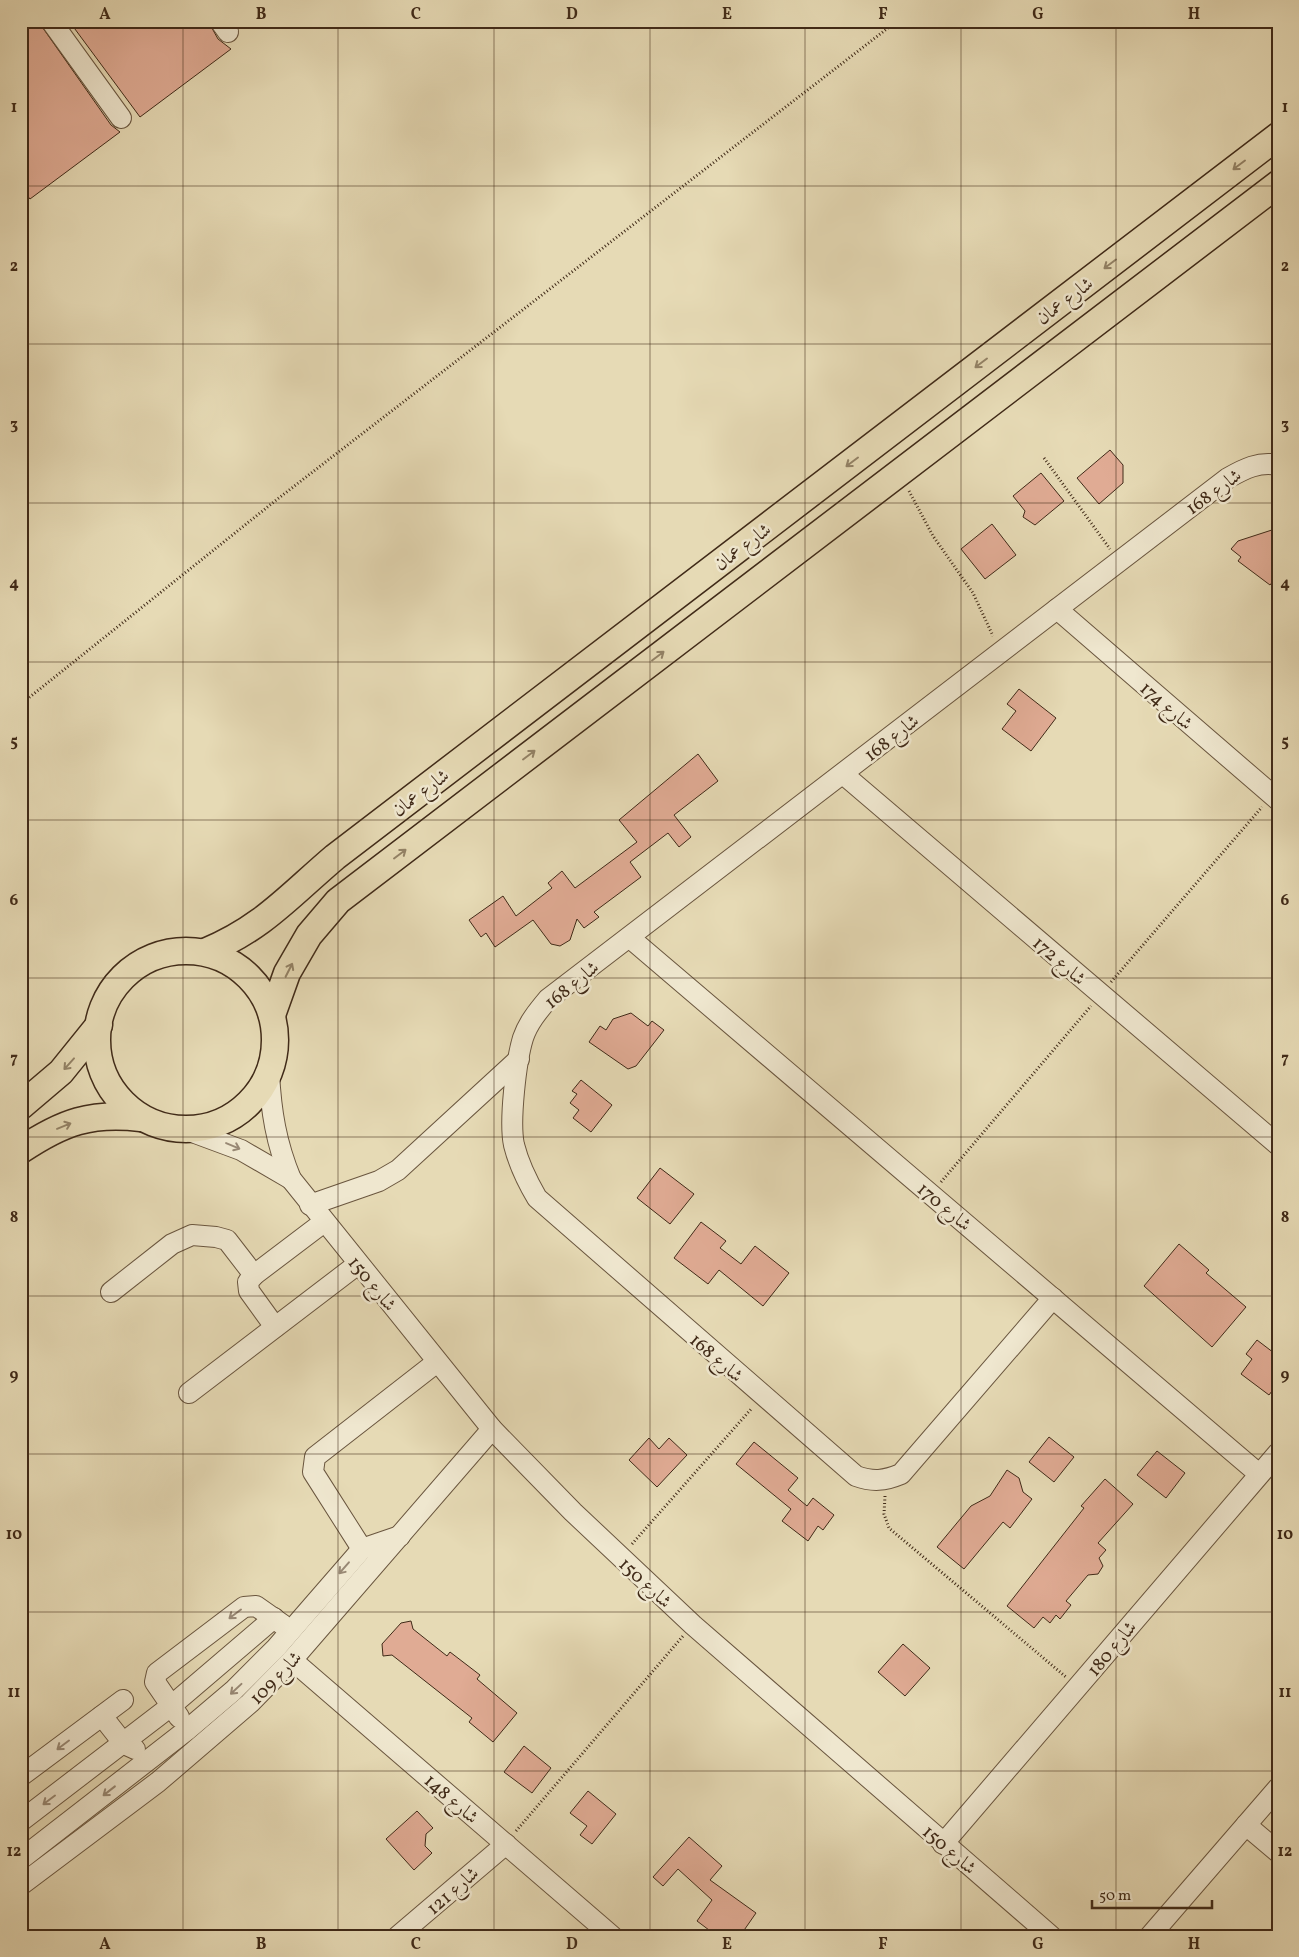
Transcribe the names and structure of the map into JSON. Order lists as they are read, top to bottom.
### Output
{
  "streets": {
    "main road": ["شارع عمان"],
    "street": [
      "شارع 168",
      "شارع 174",
      "شارع 172",
      "شارع 170",
      "شارع 150",
      "شارع 180",
      "شارع 109",
      "شارع 148",
      "شارع 121"
    ]
  },
  "crossings": [
    ["شارع عمان", "شارع 150"],
    ["شارع 168", "شارع 174"],
    ["شارع 168", "شارع 172"],
    ["شارع 168", "شارع 170"],
    ["شارع 170", "شارع 180"],
    ["شارع 150", "شارع 180"],
    ["شارع 150", "شارع 109"],
    ["شارع 109", "شارع 148"],
    ["شارع 148", "شارع 121"]
  ],
  "scale_bar": "50 m",
  "grid": {
    "columns": [
      "A",
      "B",
      "C",
      "D",
      "E",
      "F",
      "G",
      "H"
    ],
    "rows": [
      "1",
      "2",
      "3",
      "4",
      "5",
      "6",
      "7",
      "8",
      "9",
      "10",
      "11",
      "12"
    ]
  }
}
